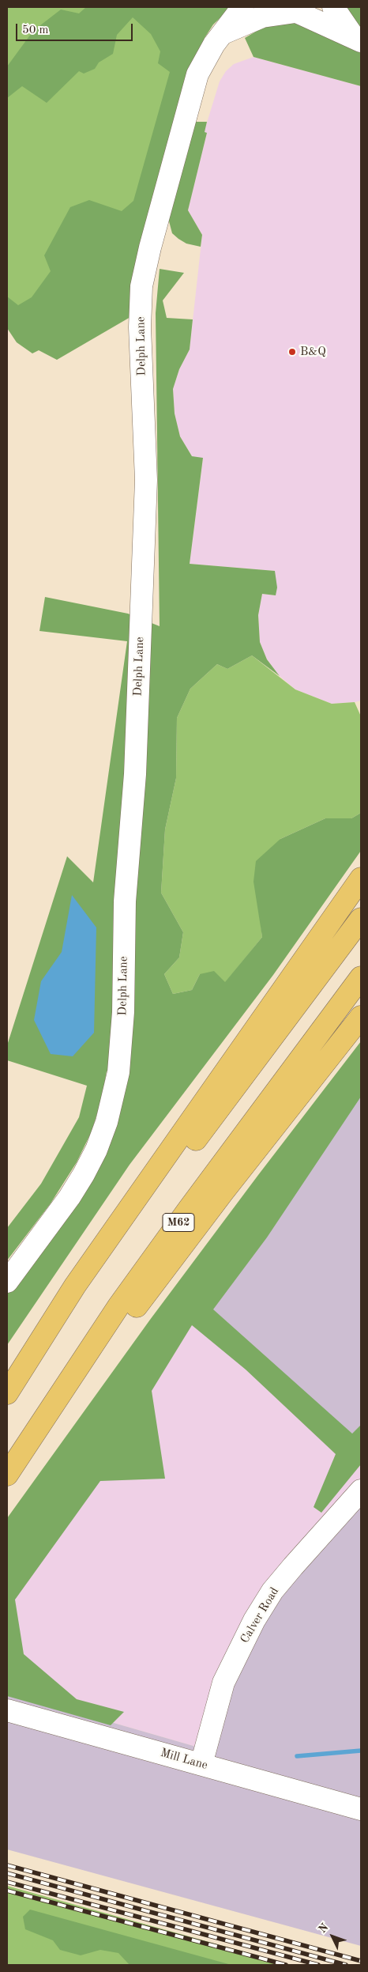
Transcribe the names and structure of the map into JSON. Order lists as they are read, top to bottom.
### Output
{
  "streets": {
    "highway": ["M62"],
    "street": ["Delph Lane", "Calver Road", "Mill Lane"]
  },
  "crossings": [
    ["Calver Road", "Mill Lane"]
  ],
  "places": ["B&Q"],
  "scale_bar": "50 m",
  "north": "top left"
}
